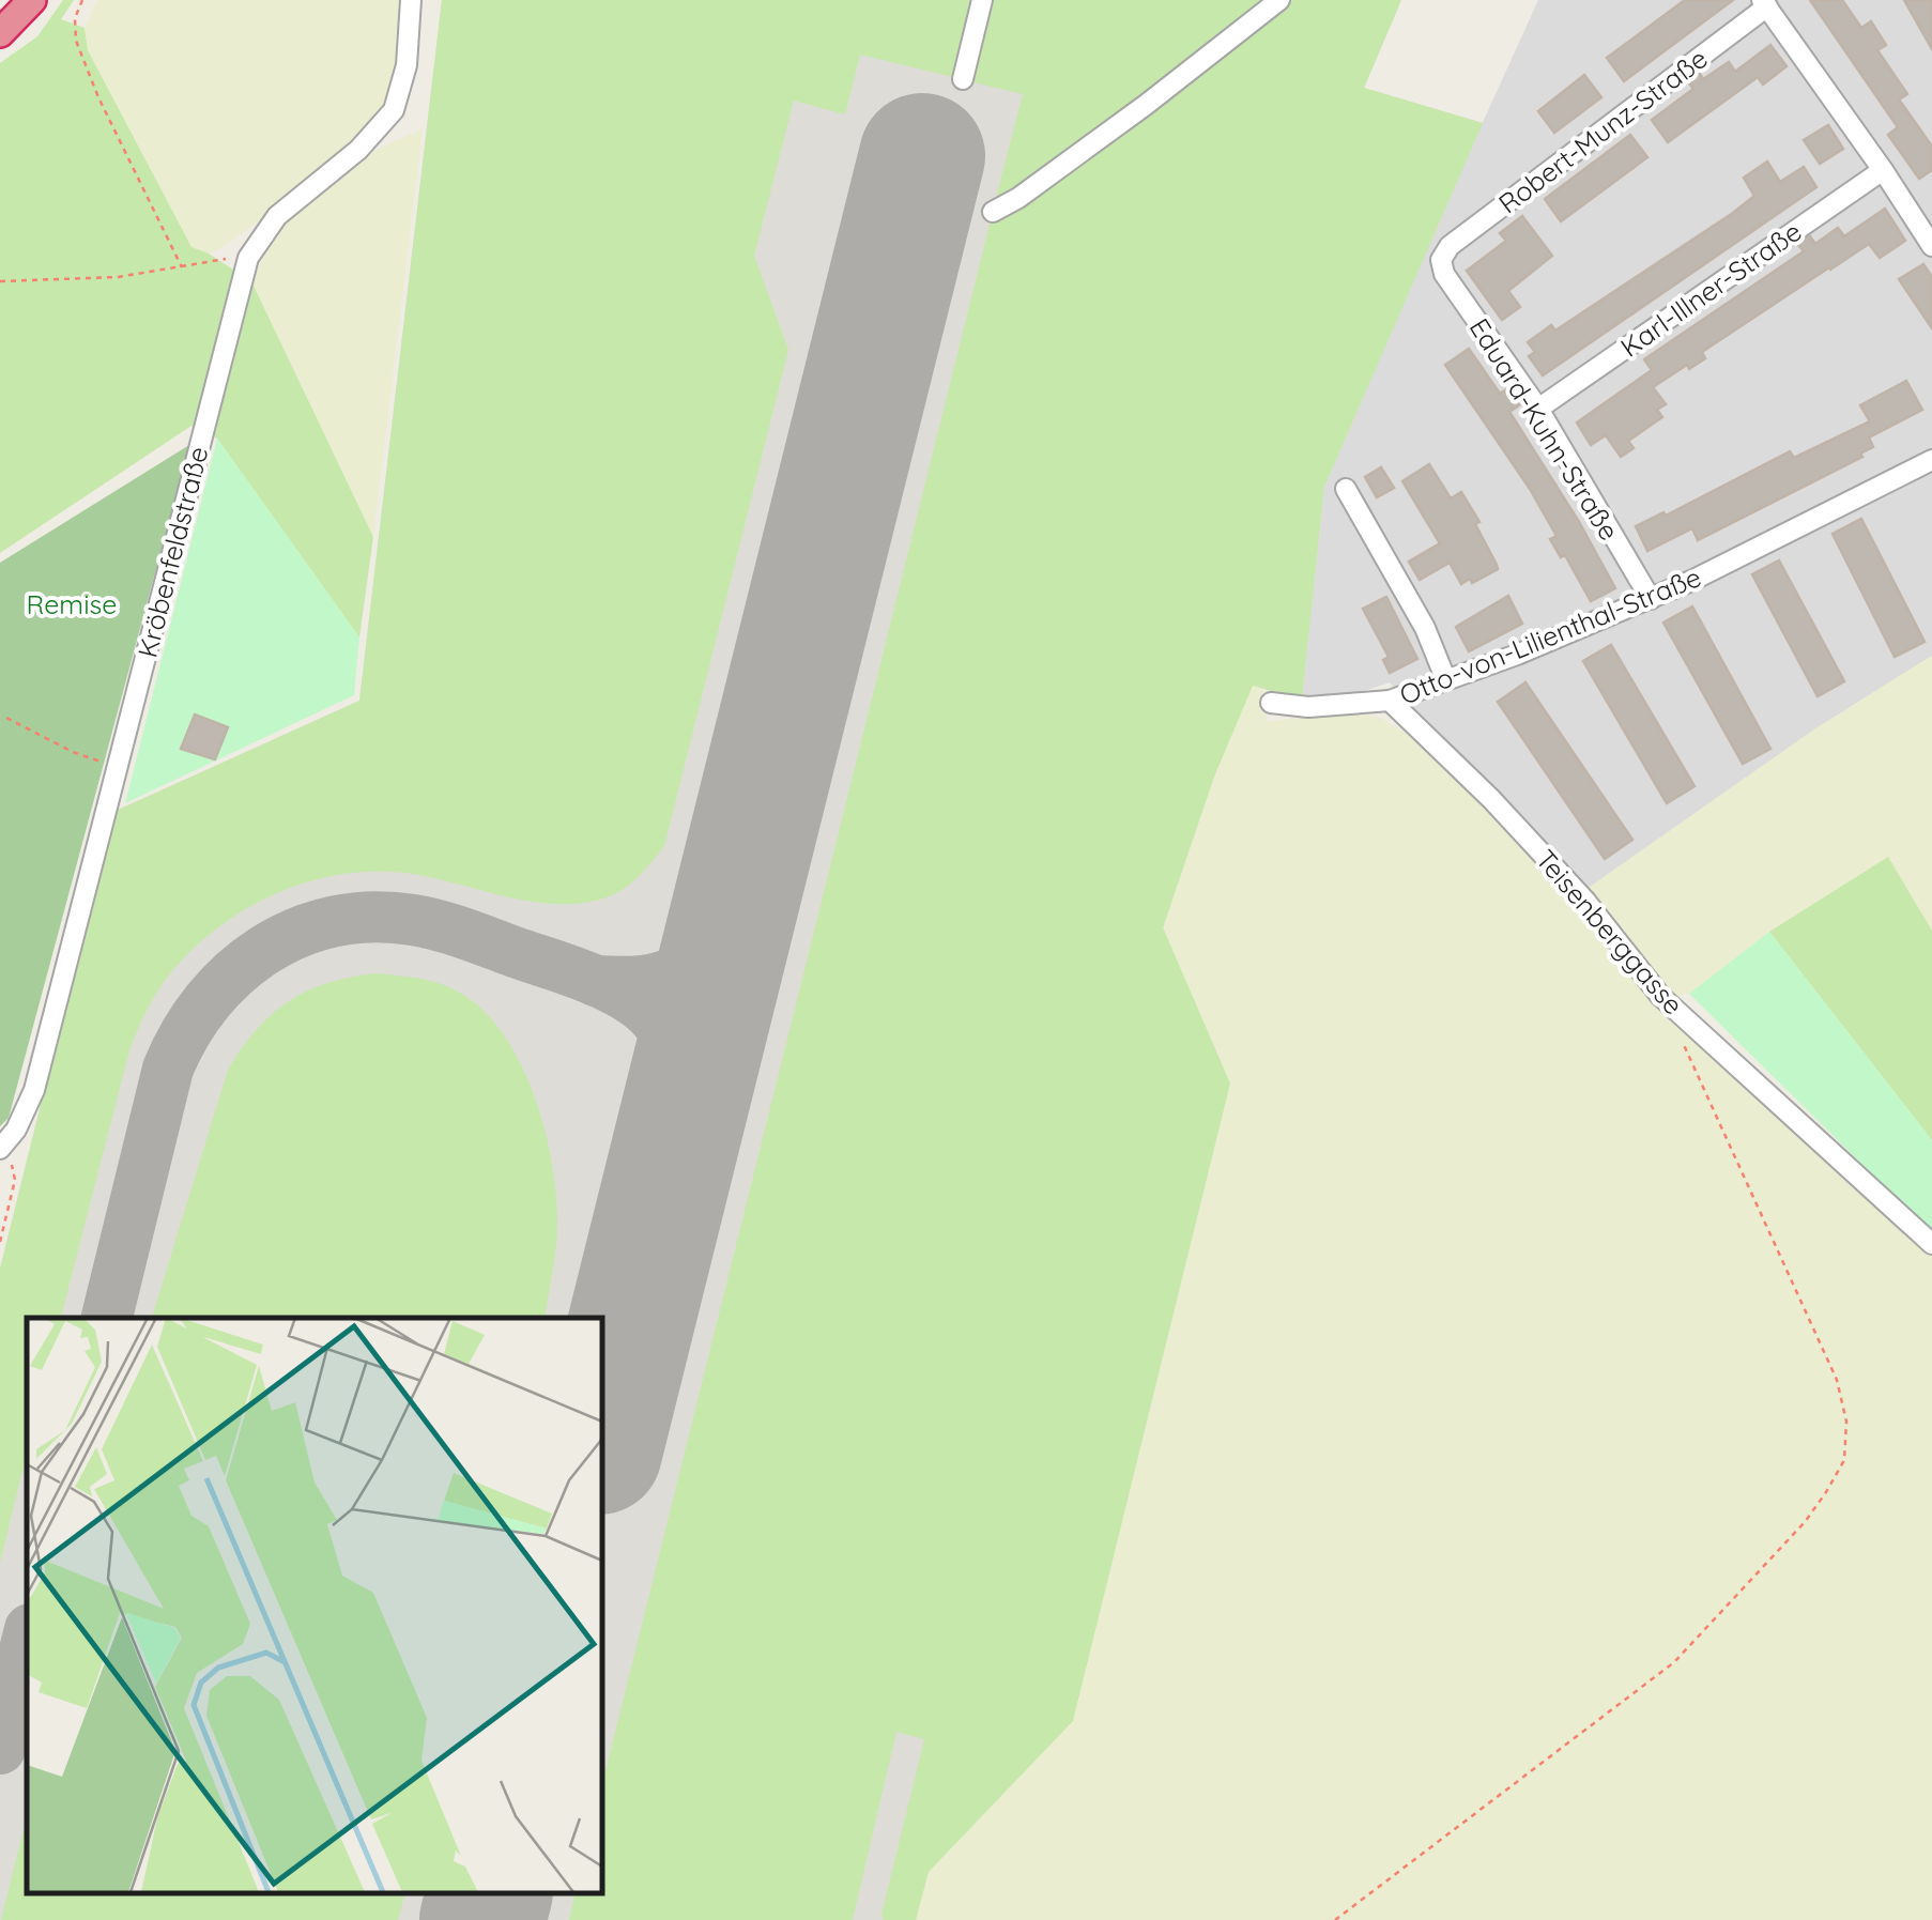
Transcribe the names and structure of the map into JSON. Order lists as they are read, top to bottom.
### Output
{
  "streets": {
    "street": [
      "Robert-Munz-Straße",
      "Karl-Illner-Straße",
      "Eduard-Kuhn-Straße",
      "Kröbenfeldstraße",
      "Otto-von-Lilienthal-Straße",
      "Teisenberggasse"
    ]
  },
  "crossings": [
    ["Robert-Munz-Straße", "Eduard-Kuhn-Straße"],
    ["Karl-Illner-Straße", "Eduard-Kuhn-Straße"],
    ["Eduard-Kuhn-Straße", "Otto-von-Lilienthal-Straße"],
    ["Otto-von-Lilienthal-Straße", "Teisenberggasse"]
  ],
  "parks": ["Remise"]
}
